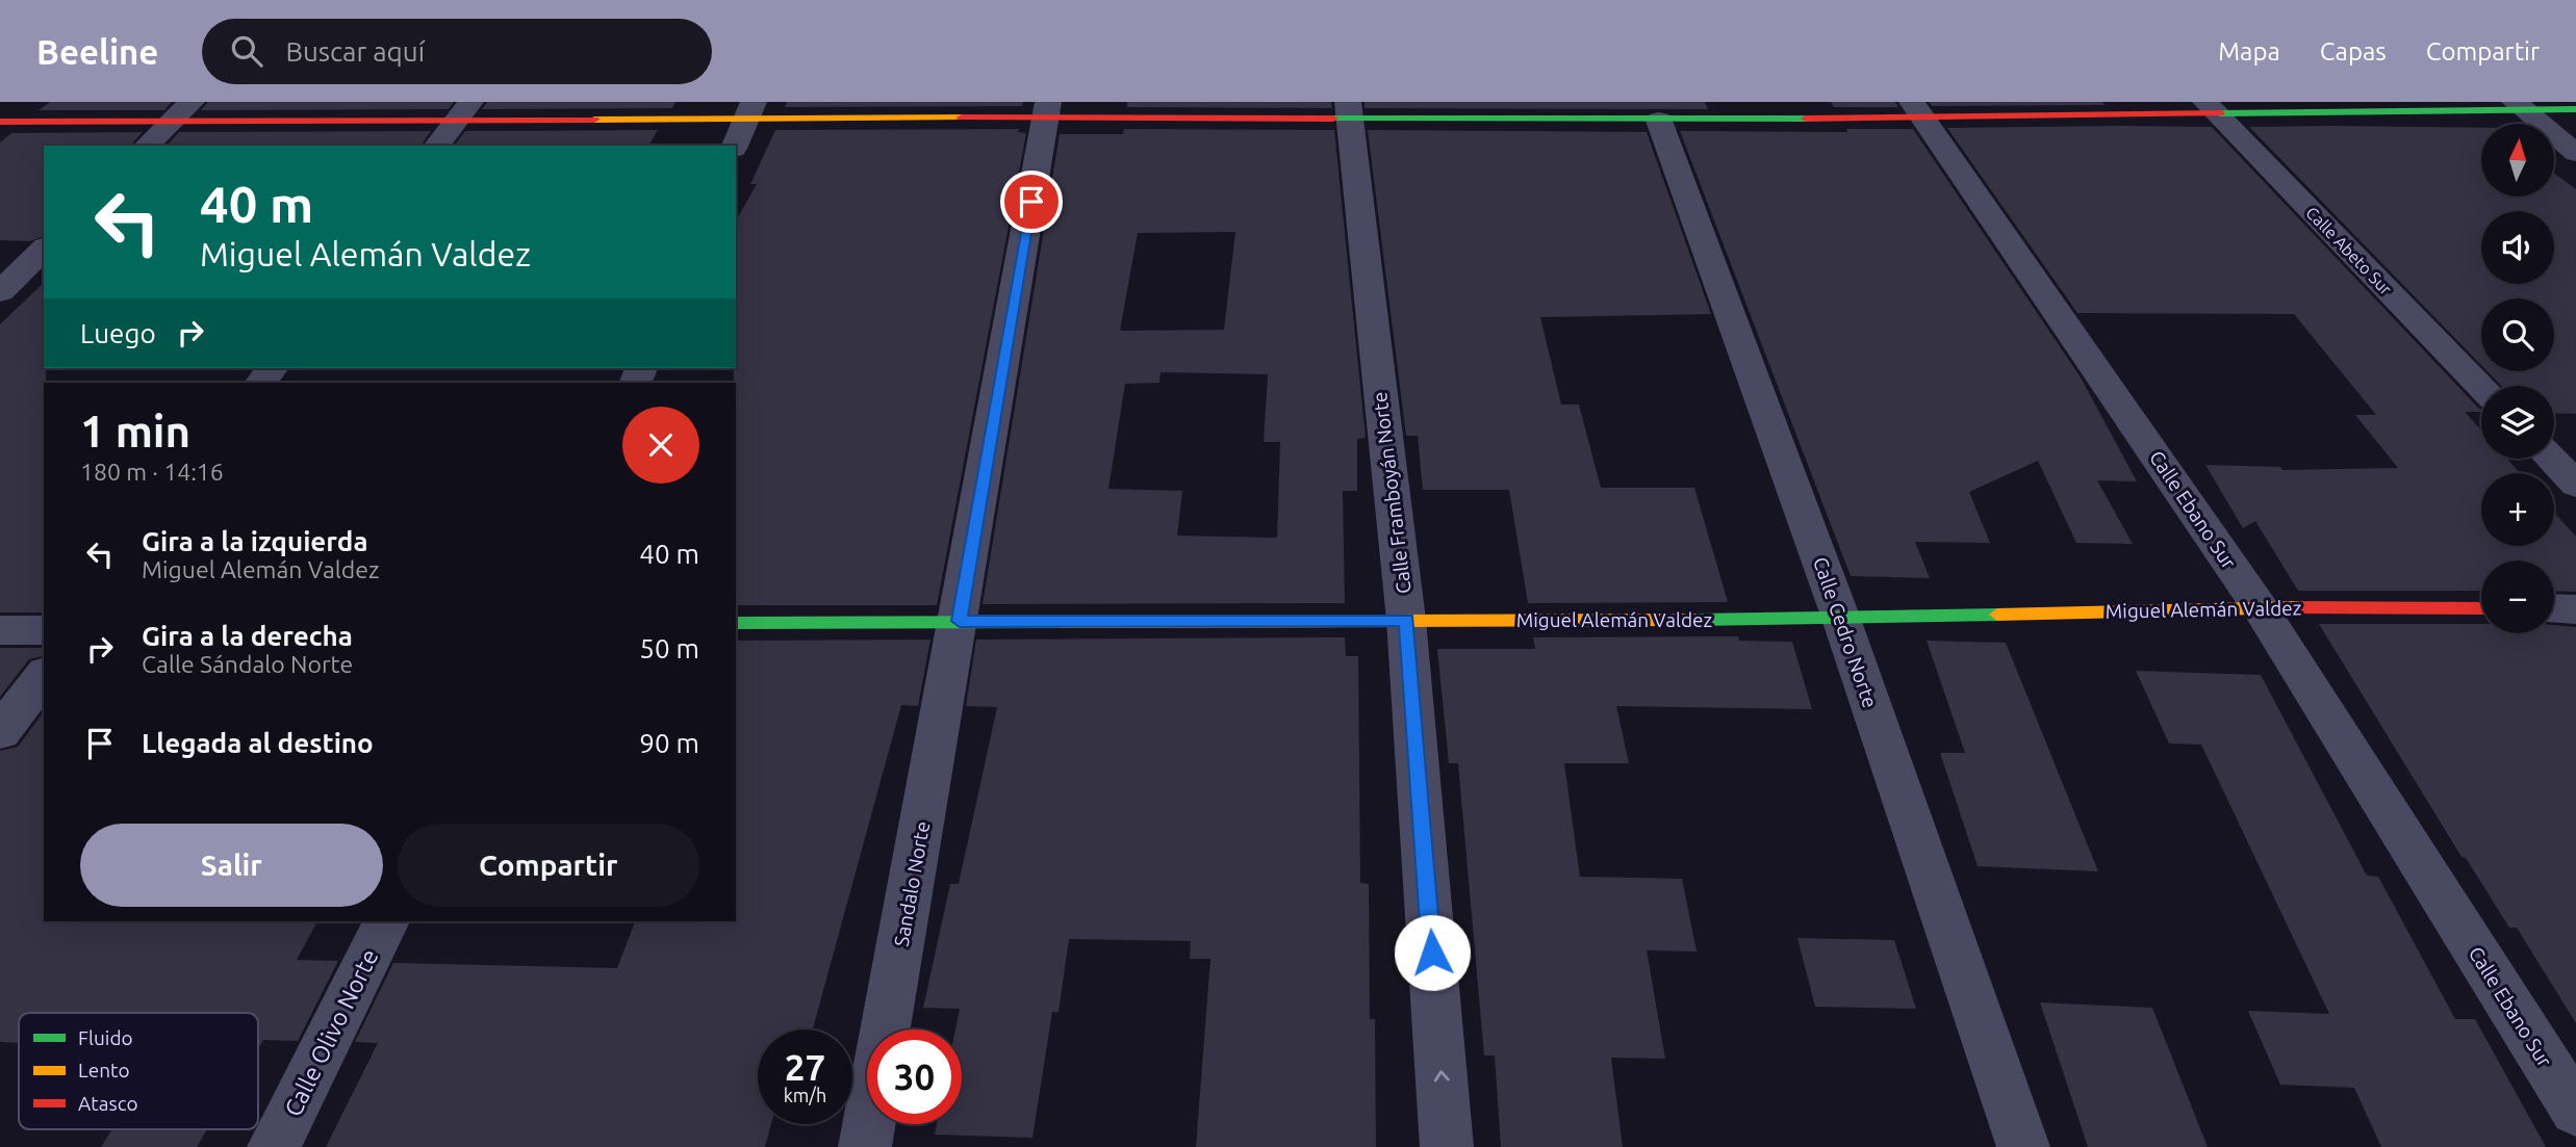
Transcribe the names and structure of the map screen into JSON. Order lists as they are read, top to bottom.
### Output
{
  "streets": {
    "street": [
      "Calle Abeto Sur",
      "Calle Framboyán Norte",
      "Calle Ebano Sur",
      "Miguel Alemán Valdez",
      "Calle Cedro Norte",
      "Sandalo Norte",
      "Calle Olivo Norte"
    ]
  },
  "crossings": [
    ["Calle Framboyán Norte", "Miguel Alemán Valdez"],
    ["Calle Ebano Sur", "Miguel Alemán Valdez"],
    ["Miguel Alemán Valdez", "Calle Cedro Norte"],
    ["Miguel Alemán Valdez", "Sandalo Norte"]
  ],
  "one_way": ["Calle Framboyán Norte"],
  "legend": ["Fluido", "Lento", "Atasco"],
  "north": "top",
  "page": {
    "header": "Beeline",
    "search": "Buscar aquí",
    "nav": ["Mapa", "Capas", "Compartir"],
    "map_buttons": ["+", "−"],
    "turn": ["40 m", "Miguel Alemán Valdez"],
    "then": "Luego",
    "heading": ["1 min", "180 m · 14:16"],
    "list": [
      {
        "name": "Gira a la izquierda",
        "note": "Miguel Alemán Valdez",
        "value": "40 m"
      },
      {
        "name": "Gira a la derecha",
        "note": "Calle Sándalo Norte",
        "value": "50 m"
      },
      {
        "name": "Llegada al destino",
        "value": "90 m"
      }
    ],
    "buttons": ["Salir", "Compartir"],
    "speed": "27 km/h",
    "limit": "30"
  }
}
